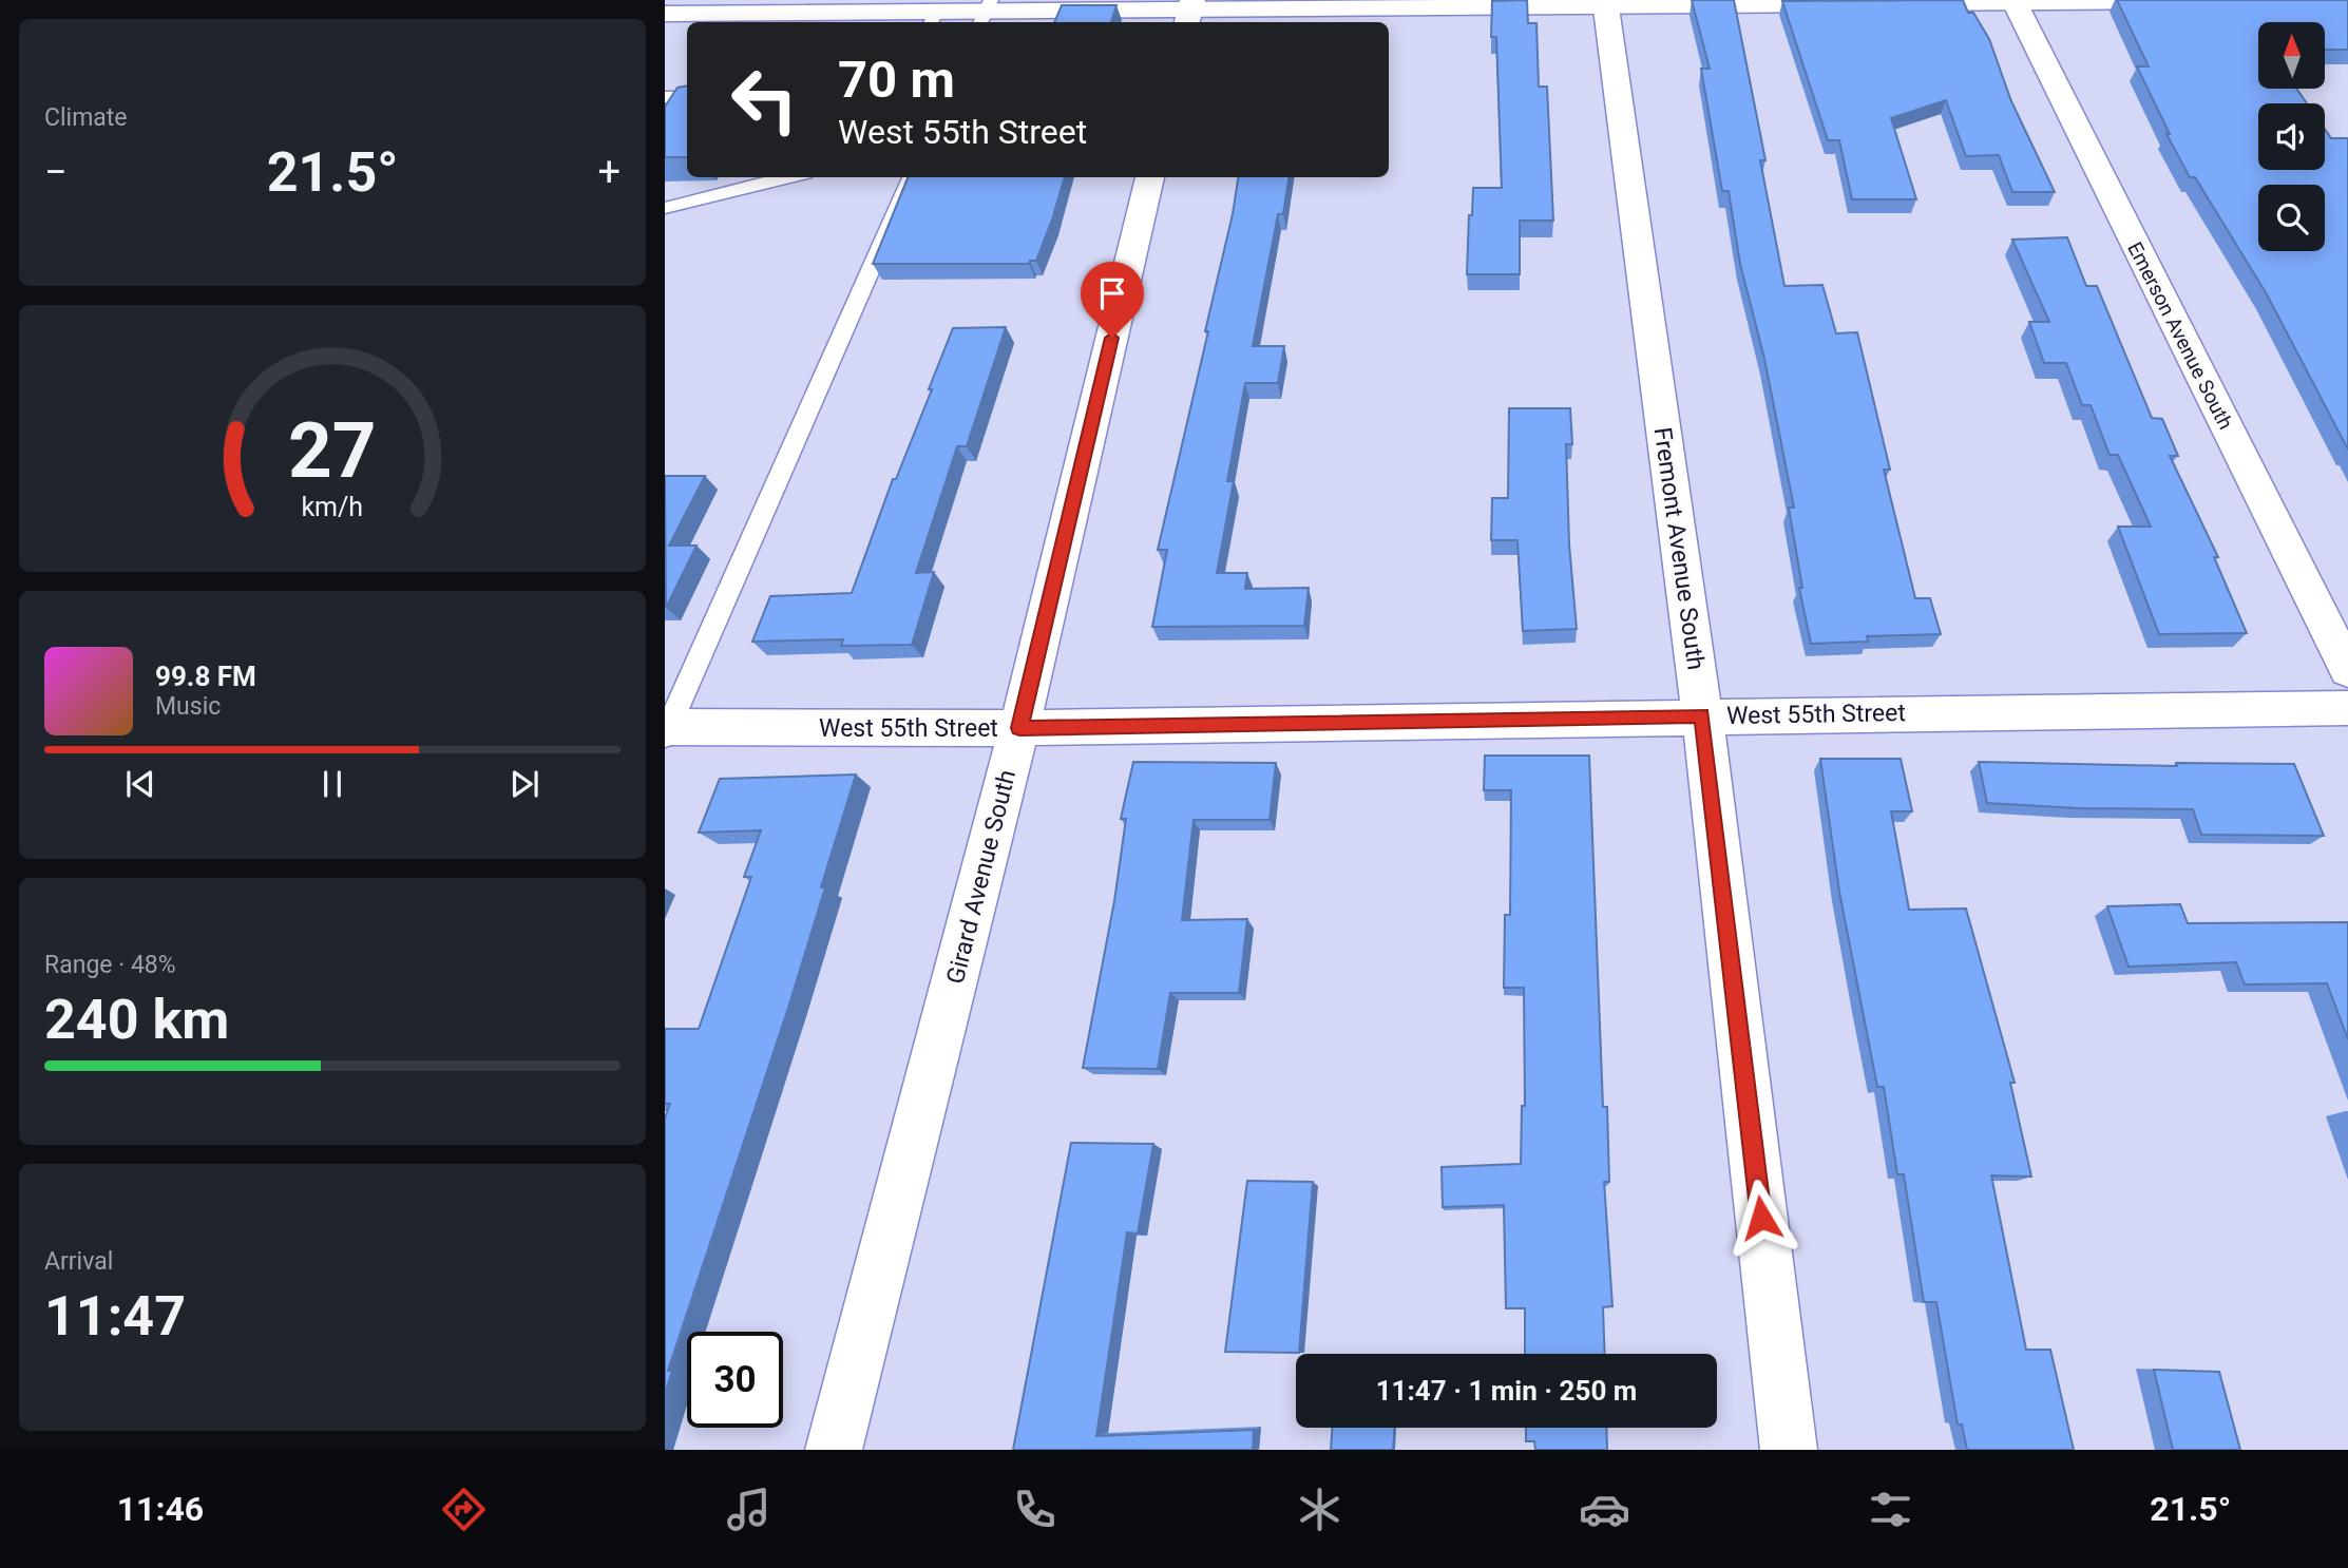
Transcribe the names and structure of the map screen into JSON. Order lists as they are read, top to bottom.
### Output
{
  "streets": {
    "street": [
      "Emerson Avenue South",
      "Fremont Avenue South",
      "West 55th Street",
      "Girard Avenue South"
    ]
  },
  "crossings": [
    ["Fremont Avenue South", "West 55th Street"],
    ["West 55th Street", "Girard Avenue South"]
  ],
  "north": "top",
  "page": {
    "tile": [
      "Climate",
      ["Range · 48%", "240 km"],
      ["Arrival", "11:47"]
    ],
    "turn": ["70 m", "West 55th Street"],
    "heat": ["−", "21.5°", "+"],
    "song": ["99.8 FM", "Music"],
    "limit": "30",
    "trip": "11:47 · 1 min · 250 m",
    "tabs": ["11:46", "21.5°"],
    "gauge": ["27", "km/h"]
  }
}
